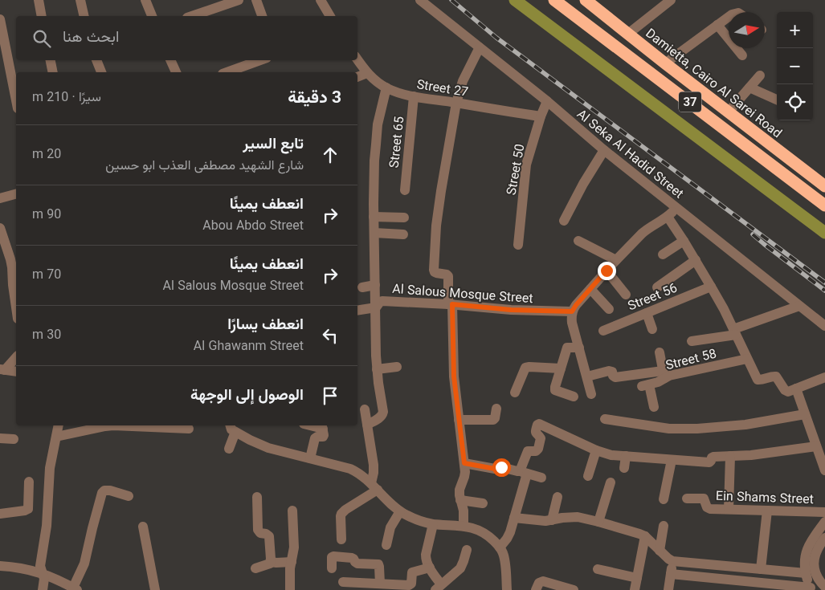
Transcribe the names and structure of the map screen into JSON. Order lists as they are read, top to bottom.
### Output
{
  "streets": {
    "highway": ["Damietta, Cairo Al Sarei Road", "37"],
    "street": [
      "Street 27",
      "Street 65",
      "Al Seka Al Hadid Street",
      "Street 50",
      "Al Salous Mosque Street",
      "Street 56",
      "Street 58",
      "Ein Shams Street"
    ]
  },
  "crossings": [
    ["Street 27", "Street 65"],
    ["Street 27", "Street 50"],
    ["Al Seka Al Hadid Street", "Street 50"]
  ],
  "north": "right",
  "page": {
    "map_buttons": ["+", "−"],
    "search": "ابحث هنا",
    "heading": ["3 دقيقة", "سيرًا · 210 m"],
    "list": [
      ["تابع السير", "شارع الشهيد مصطفى العذب ابو حسين", "20 m"],
      ["انعطف يمينًا", "Abou Abdo Street", "90 m"],
      ["انعطف يمينًا", "Al Salous Mosque Street", "70 m"],
      ["انعطف يسارًا", "Al Ghawanm Street", "30 m"],
      "الوصول إلى الوجهة"
    ]
  }
}
